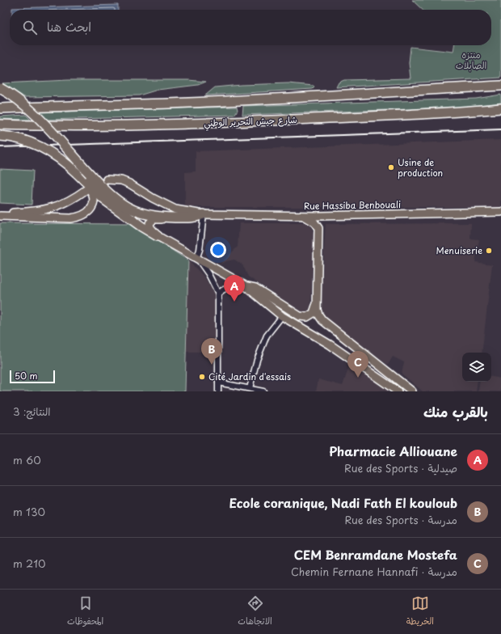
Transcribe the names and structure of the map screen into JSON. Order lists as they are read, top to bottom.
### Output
{
  "streets": {
    "highway": ["شارع جيش التحرير الوطني"],
    "main road": ["Rue Hassiba Benbouali"]
  },
  "parks": ["منتزه الصابلات"],
  "places": ["Usine de production", "Menuiserie", "Cité Jardin d'essais"],
  "scale_bar": "50 m",
  "page": {
    "search": "ابحث هنا",
    "pins": ["A", "B", "C"],
    "scale": "50 m",
    "heading": ["بالقرب منك", "النتائج: 3"],
    "list": [
      {
        "mark": "A",
        "name": "Pharmacie Alliouane",
        "note": "صيدلية · Rue des Sports",
        "value": "60 m"
      },
      {
        "mark": "B",
        "name": "Ecole coranique, Nadi Fath El kouloub",
        "note": "مدرسة · Rue des Sports",
        "value": "130 m"
      },
      {
        "mark": "C",
        "name": "CEM Benramdane Mostefa",
        "note": "مدرسة · Chemin Fernane Hannafi",
        "value": "210 m"
      }
    ],
    "nav": ["الخريطة", "الاتجاهات", "المحفوظات"]
  }
}
